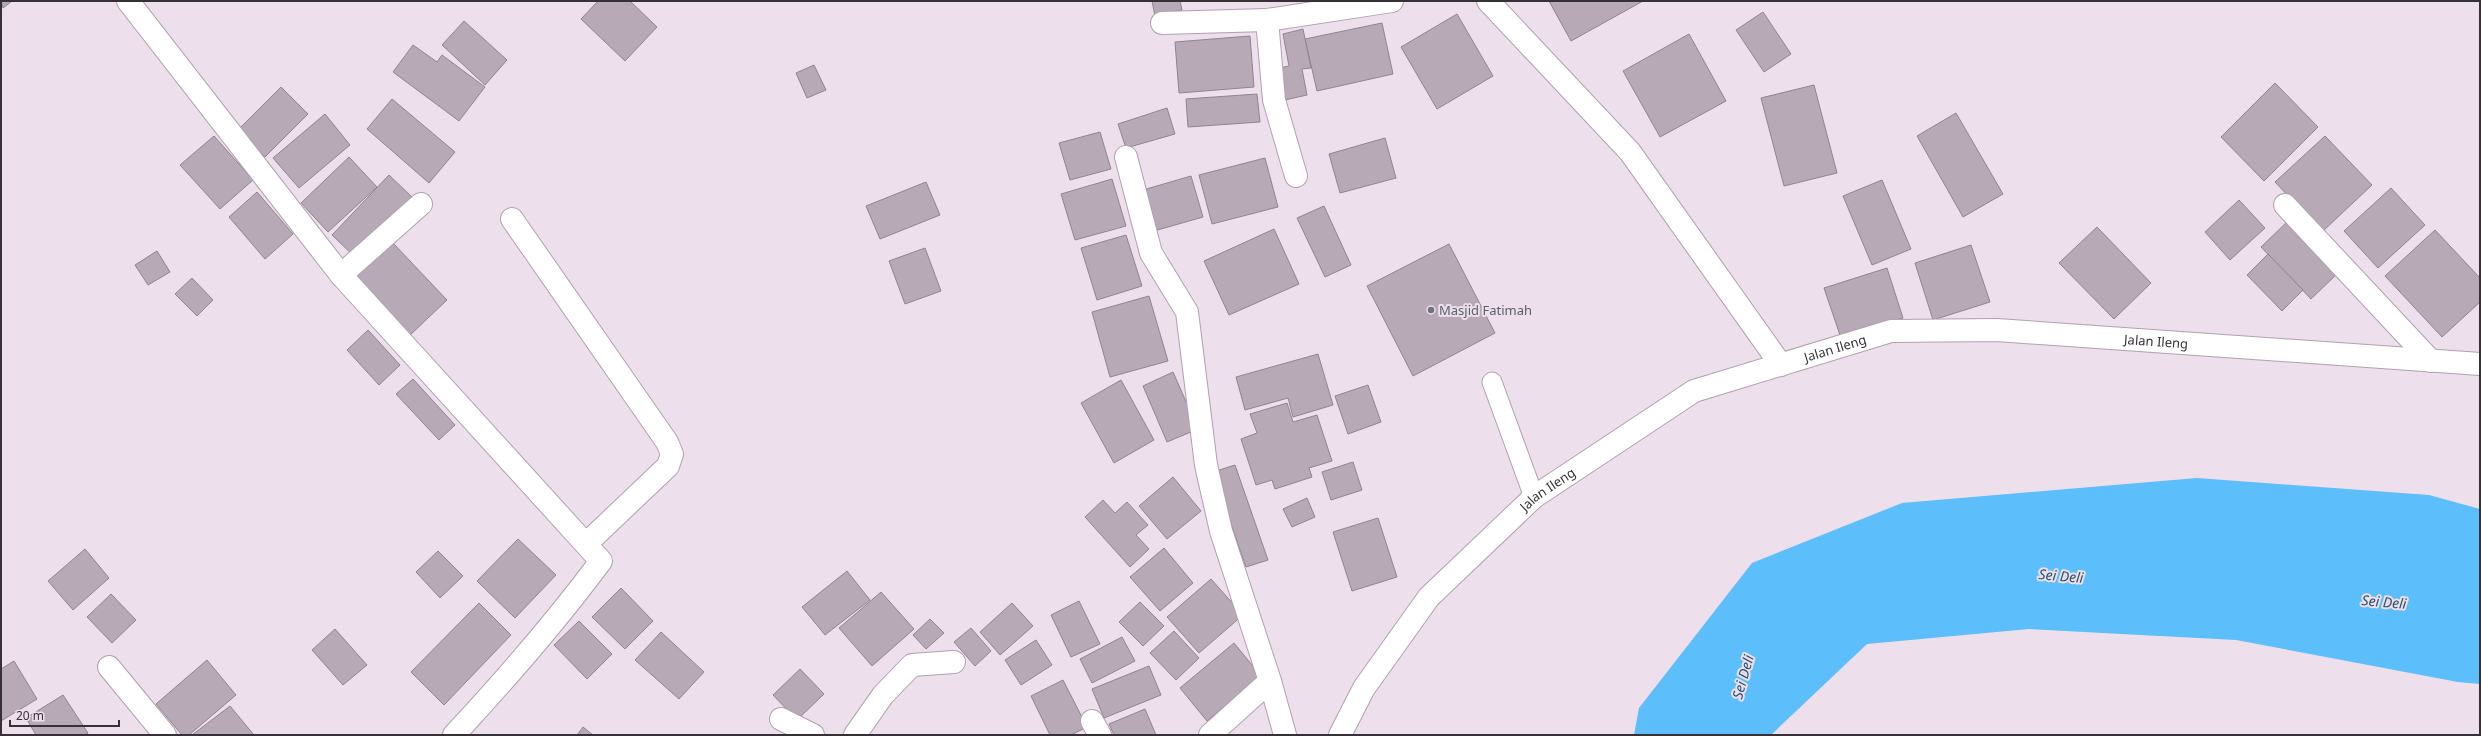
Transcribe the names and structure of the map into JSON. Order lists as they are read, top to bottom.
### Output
{
  "streets": {
    "street": ["Jalan Ileng"]
  },
  "water": ["Sei Deli"],
  "places": ["Masjid Fatimah"],
  "scale_bar": "20 m"
}
